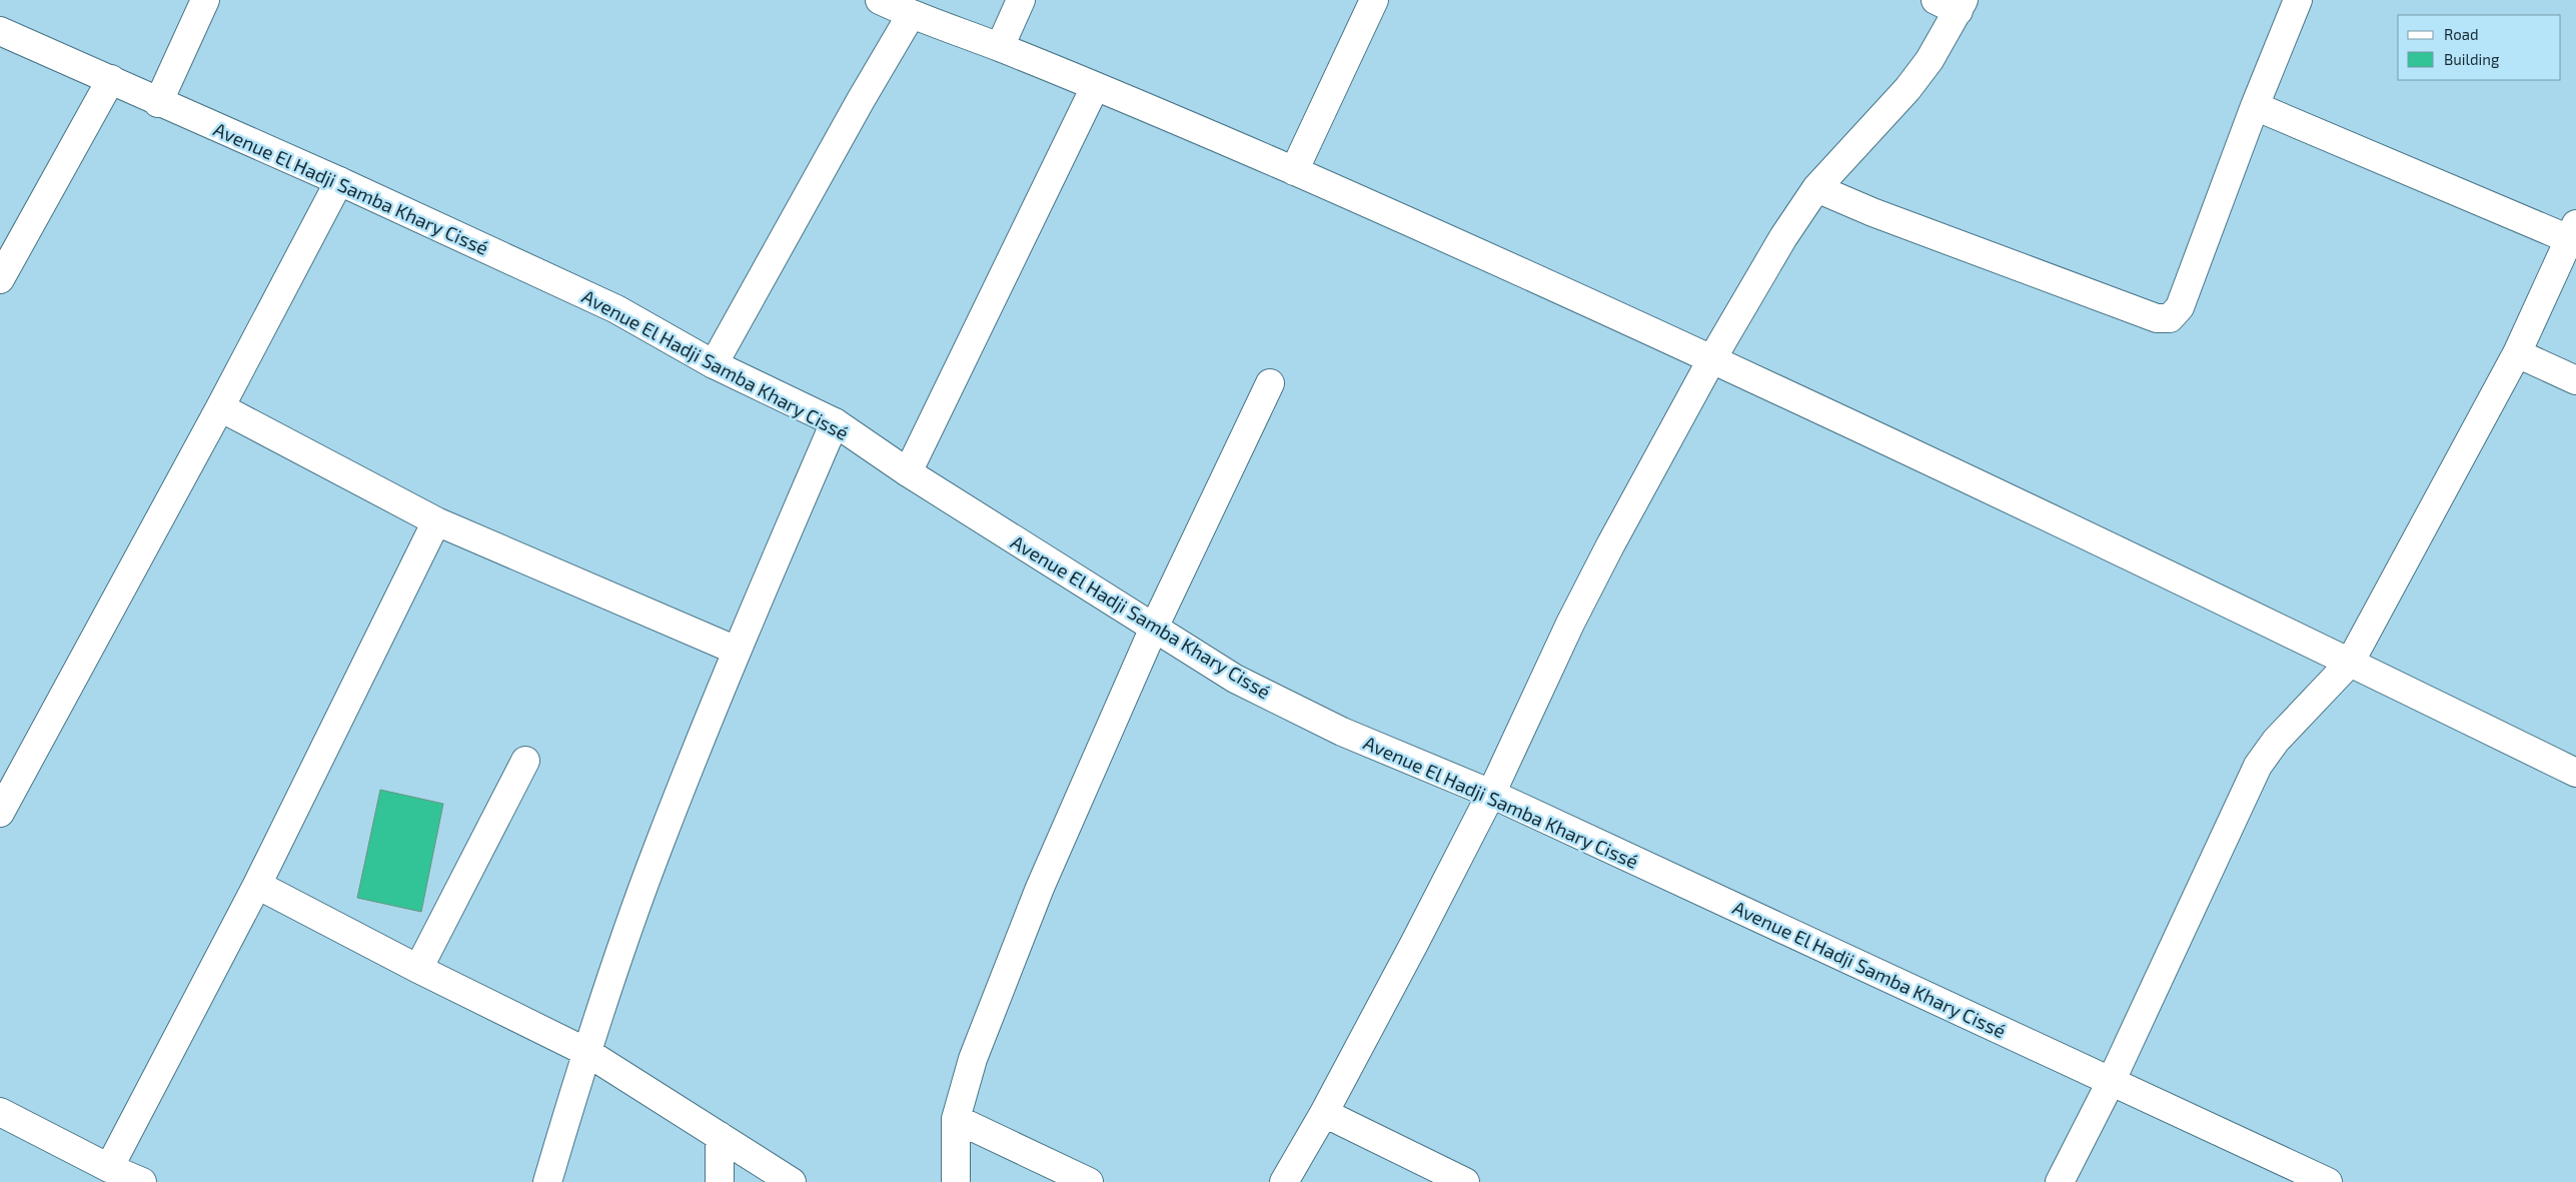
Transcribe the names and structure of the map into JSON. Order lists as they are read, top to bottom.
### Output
{
  "streets": {
    "street": ["Avenue El Hadji Samba Khary Cissé"]
  },
  "legend": ["Road", "Building"]
}
